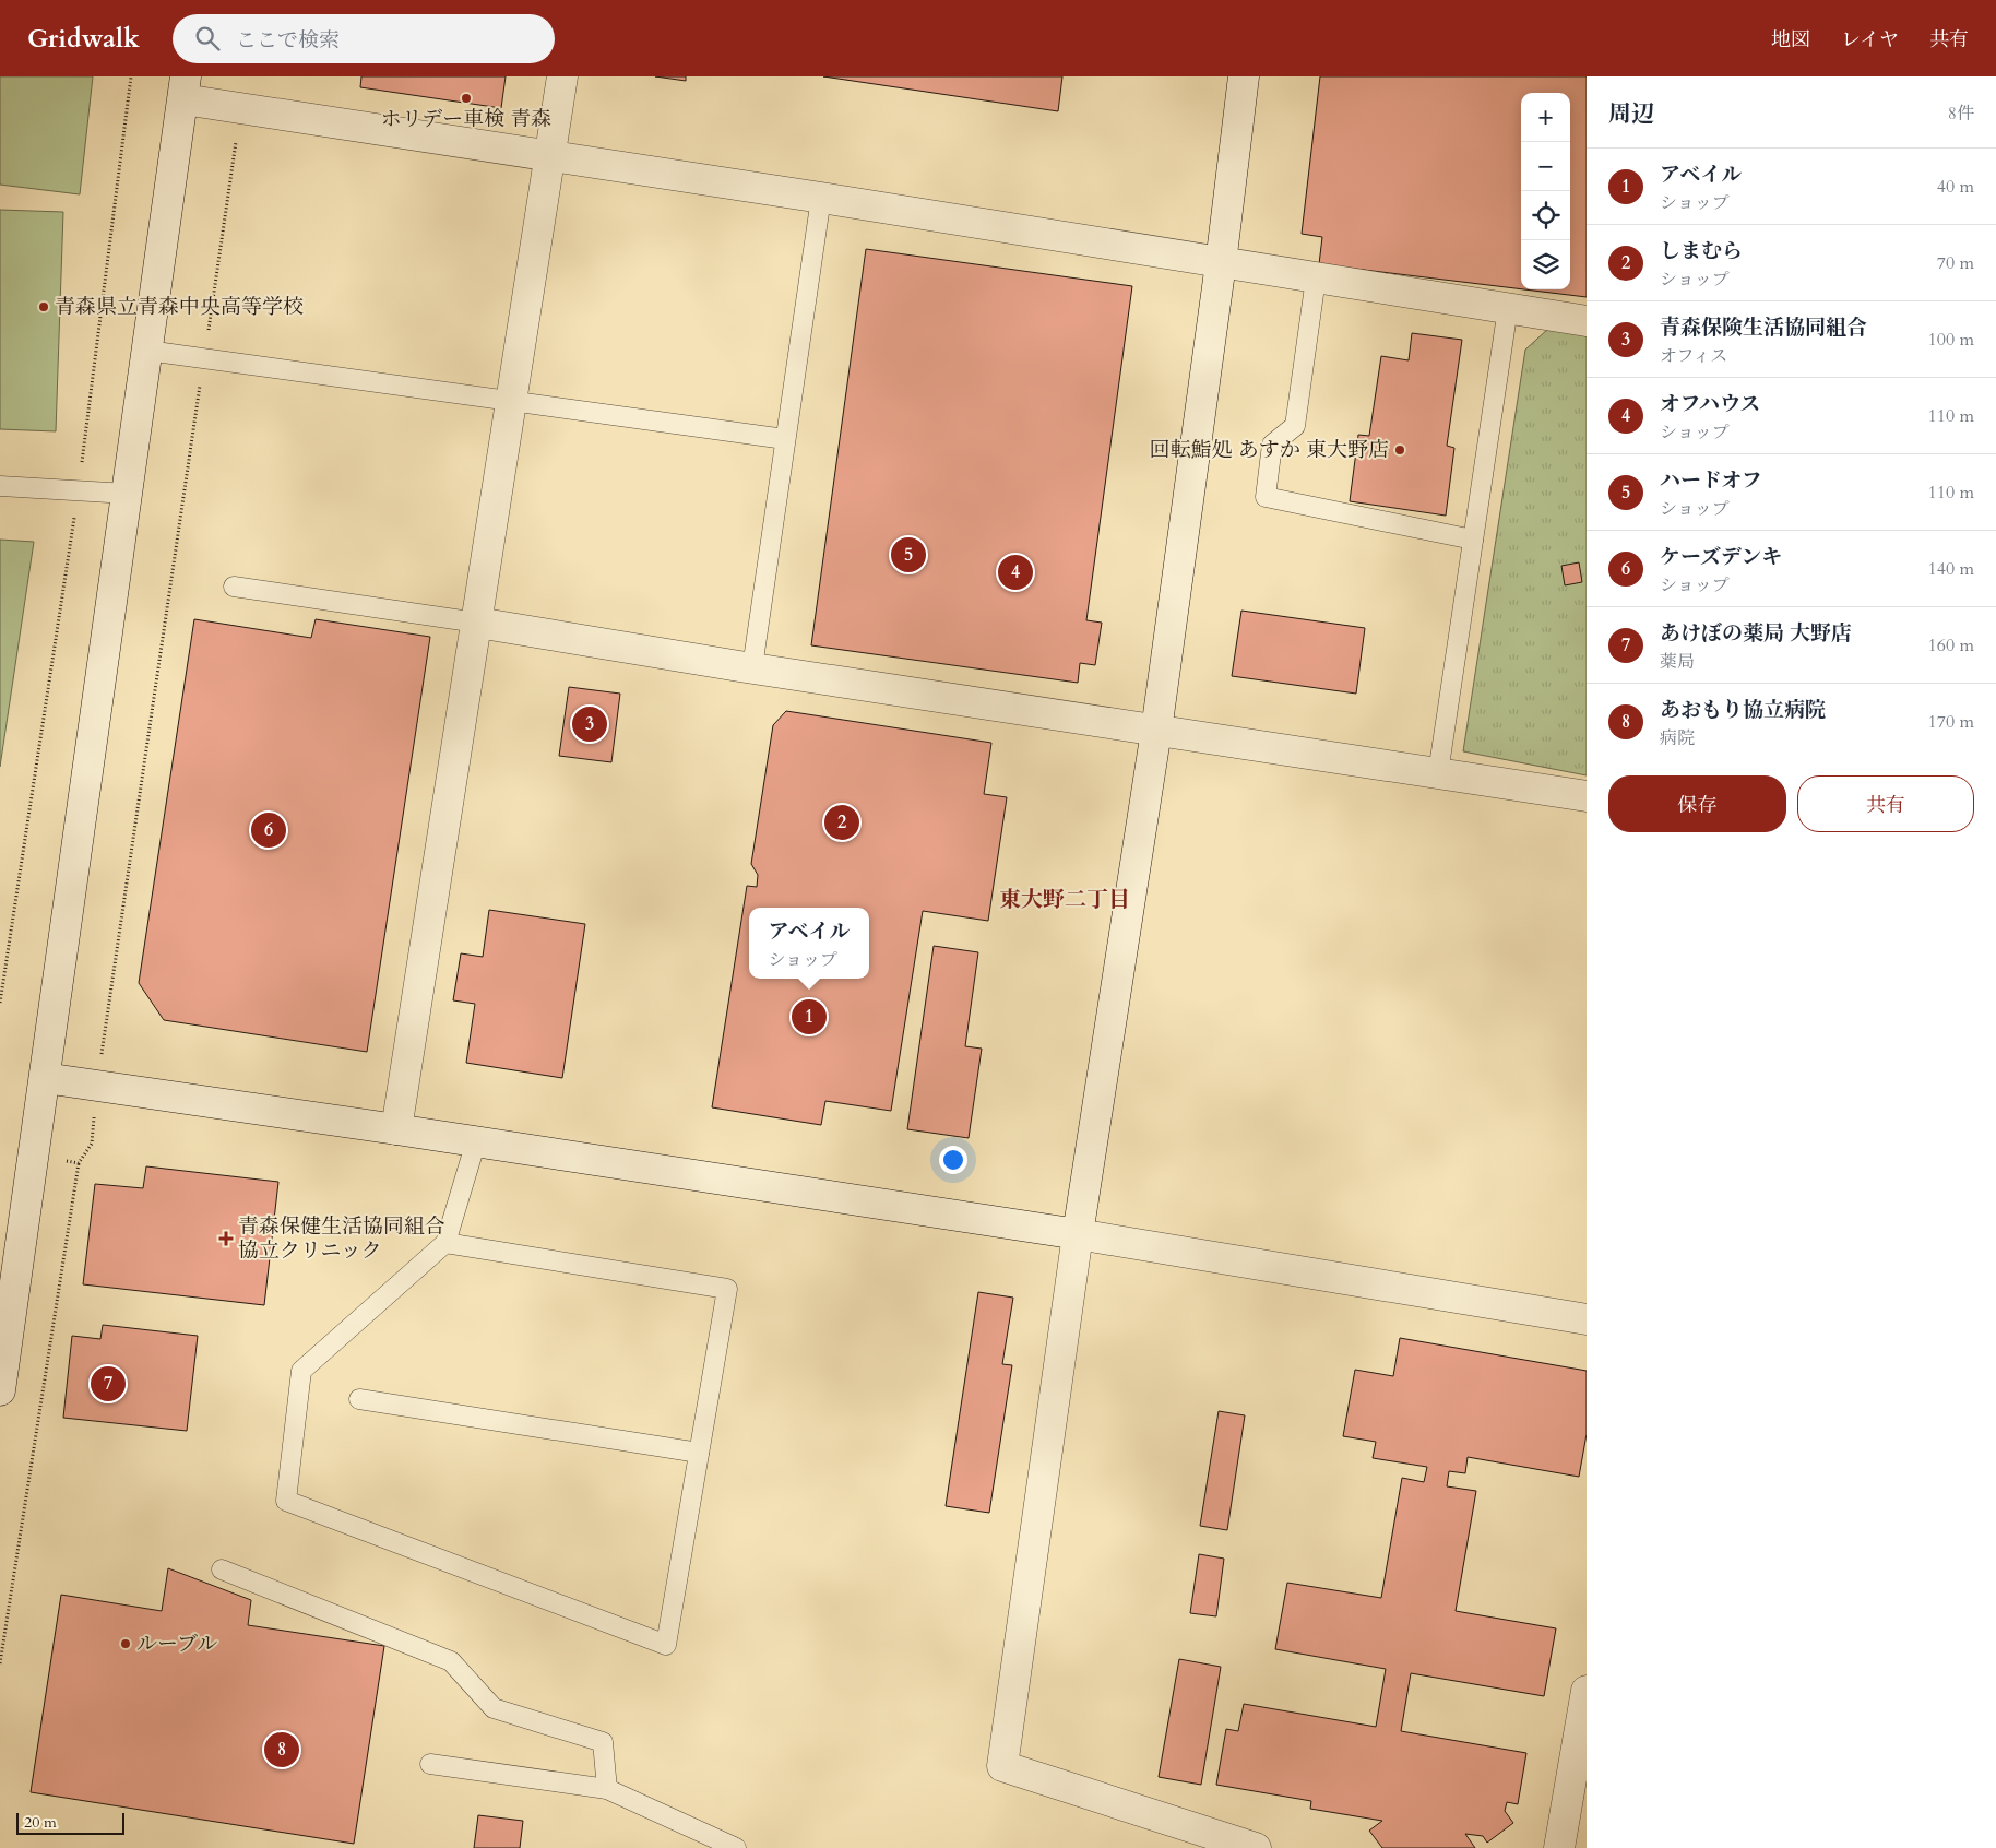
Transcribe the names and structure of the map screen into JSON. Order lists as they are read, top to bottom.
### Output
{
  "districts": ["東大野二丁目"],
  "places": {
    "other": [
      "ホリデー車検 青森",
      "青森県立青森中央高等学校",
      "回転鮨処 あすか 東大野店",
      "ルーブル"
    ],
    "health": ["青森保健生活協同組合 協立クリニック"]
  },
  "scale_bar": "20 m",
  "page": {
    "header": "Gridwalk",
    "search": "ここで検索",
    "nav": ["地図", "レイヤ", "共有"],
    "heading": ["周辺", "8件"],
    "map_buttons": ["+", "−"],
    "list": [
      {
        "mark": "1",
        "name": "アベイル",
        "note": "ショップ",
        "value": "40 m"
      },
      {
        "mark": "2",
        "name": "しまむら",
        "note": "ショップ",
        "value": "70 m"
      },
      {
        "mark": "3",
        "name": "青森保険生活協同組合",
        "note": "オフィス",
        "value": "100 m"
      },
      {
        "mark": "4",
        "name": "オフハウス",
        "note": "ショップ",
        "value": "110 m"
      },
      {
        "mark": "5",
        "name": "ハードオフ",
        "note": "ショップ",
        "value": "110 m"
      },
      {
        "mark": "6",
        "name": "ケーズデンキ",
        "note": "ショップ",
        "value": "140 m"
      },
      {
        "mark": "7",
        "name": "あけぼの薬局 大野店",
        "note": "薬局",
        "value": "160 m"
      },
      {
        "mark": "8",
        "name": "あおもり協立病院",
        "note": "病院",
        "value": "170 m"
      }
    ],
    "pins": [
      "5",
      "4",
      "3",
      "2",
      "6",
      "1",
      "7",
      "8"
    ],
    "buttons": ["保存", "共有"],
    "popup": ["アベイル", "ショップ"],
    "scale": "20 m"
  }
}
